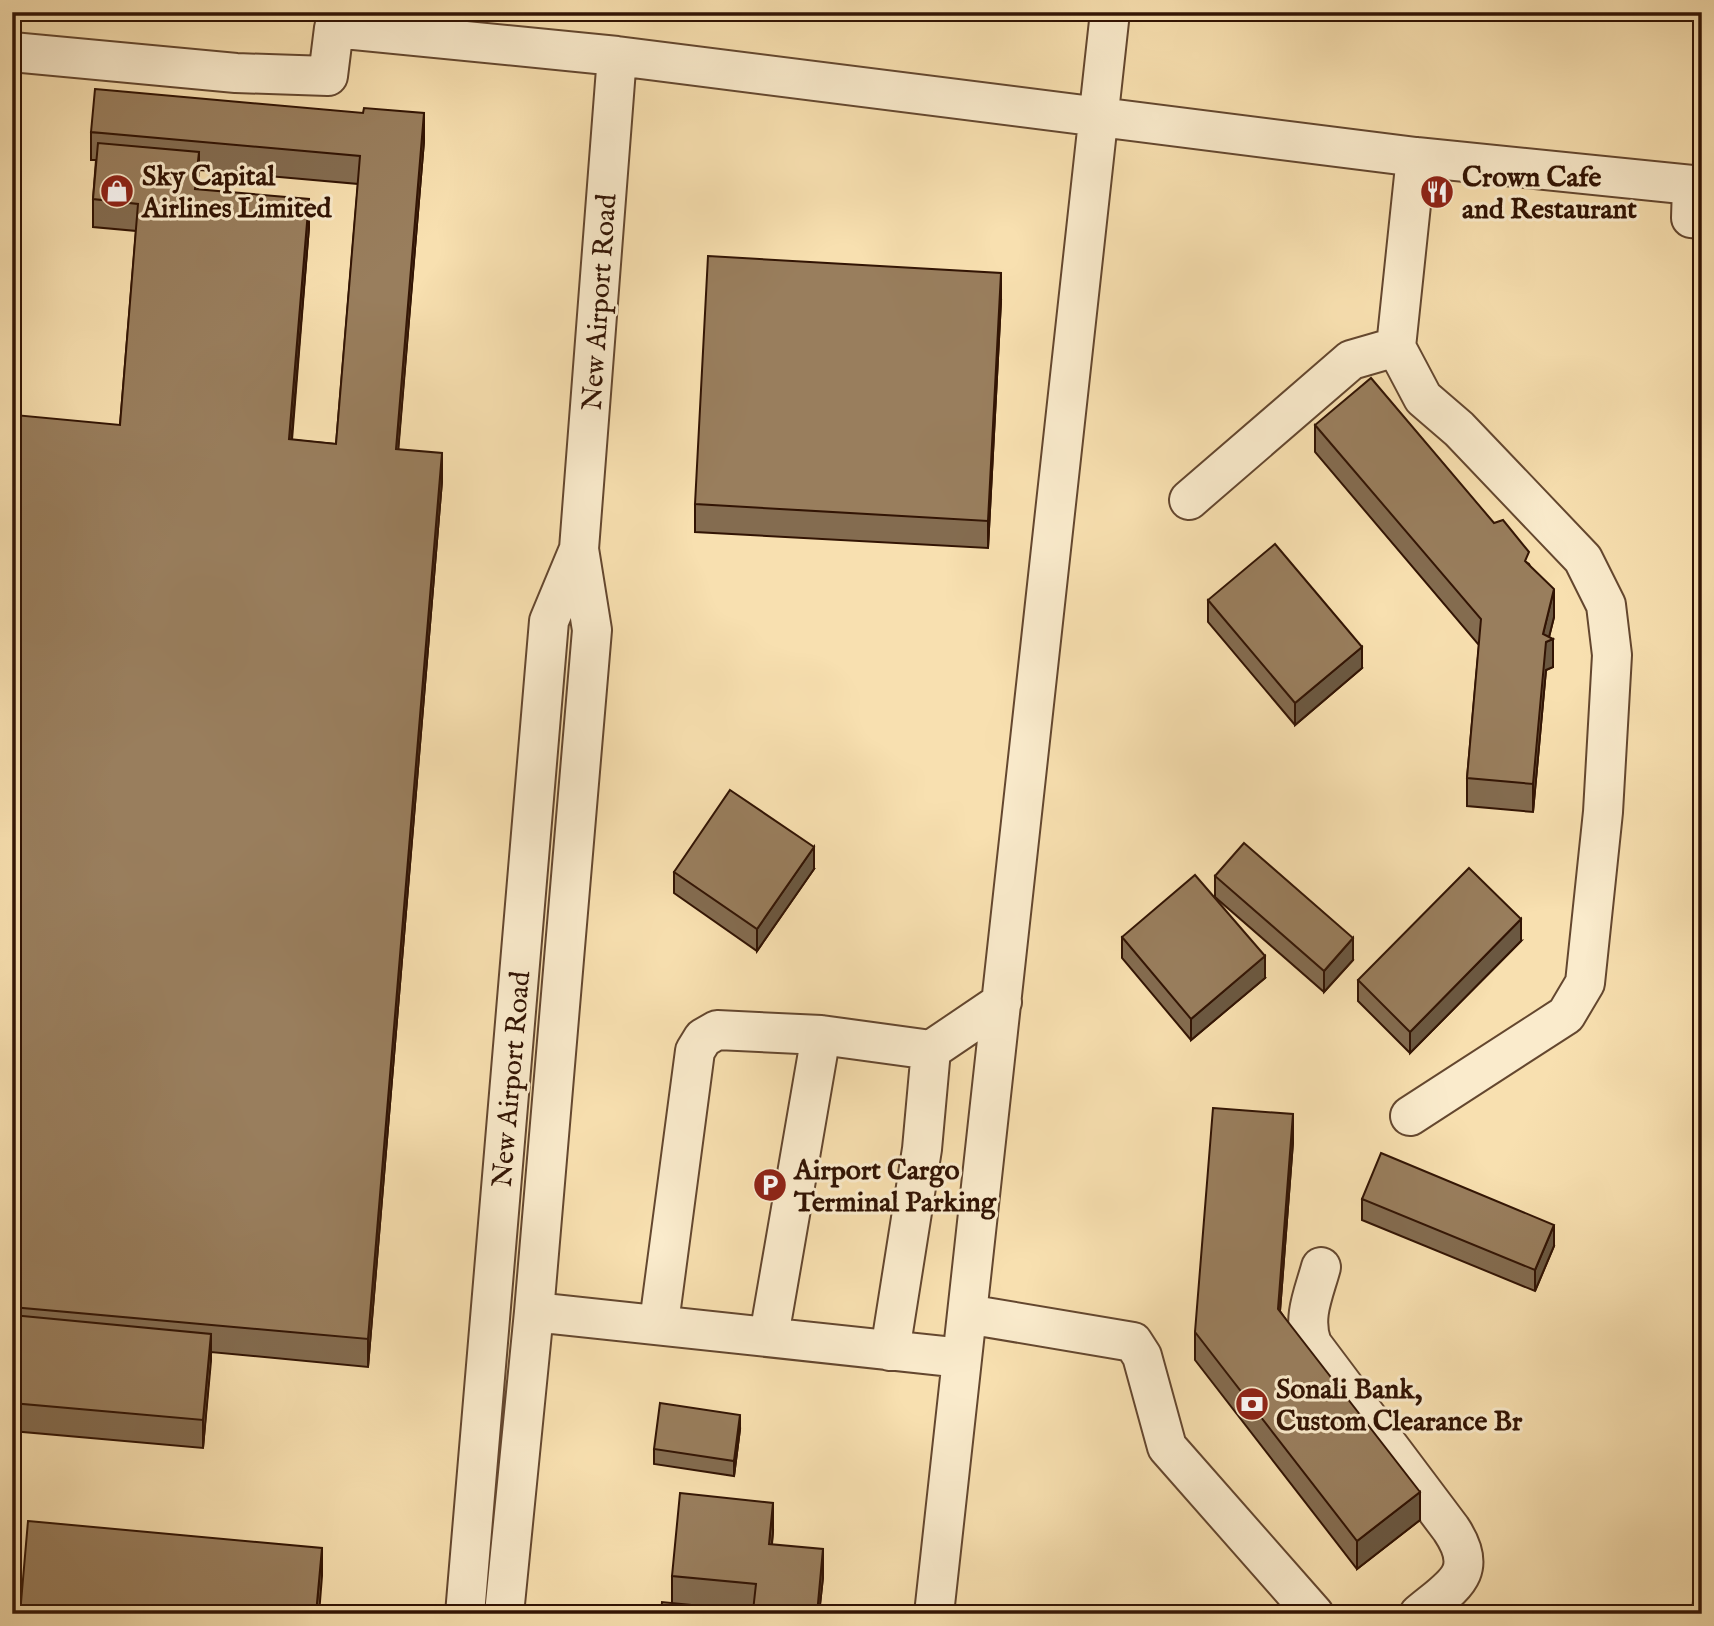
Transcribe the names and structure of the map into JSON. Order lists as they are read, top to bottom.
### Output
{
  "streets": {
    "lane": ["New Airport Road"]
  },
  "places": {
    "shop": ["Sky Capital Airlines Limited"],
    "restaurant": ["Crown Cafe and Restaurant"],
    "parking": ["Airport Cargo Terminal Parking"],
    "bank": ["Sonali Bank, Custom Clearance Br"]
  }
}
